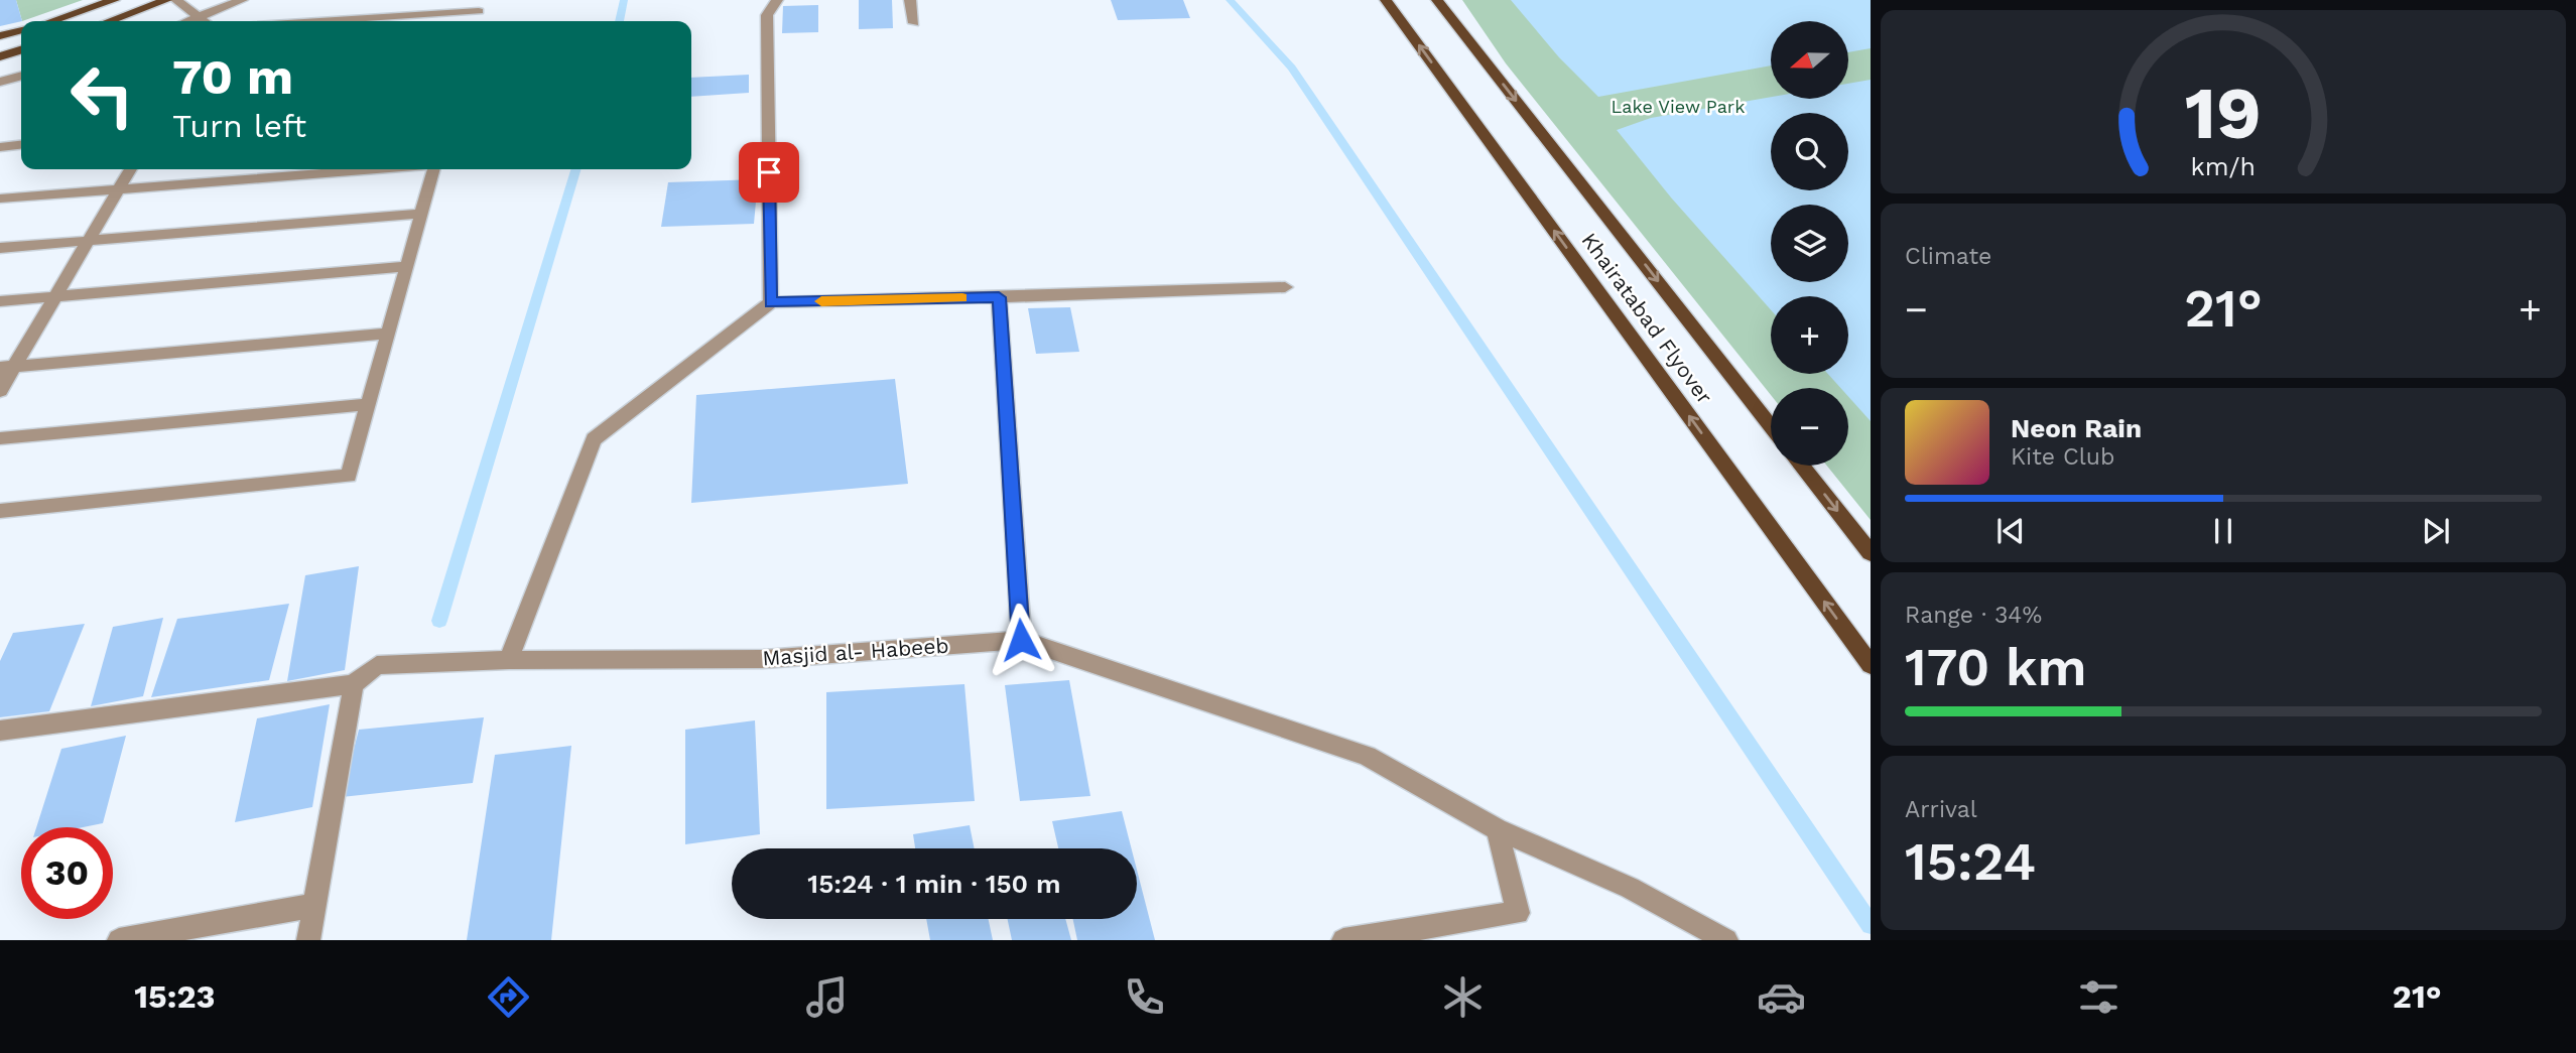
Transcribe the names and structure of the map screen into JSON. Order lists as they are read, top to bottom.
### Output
{
  "streets": {
    "main road": ["Khairatabad Flyover"],
    "street": ["Masjid al- Habeeb"]
  },
  "parks": ["Lake View Park"],
  "north": "left",
  "page": {
    "map_buttons": ["+", "−"],
    "turn": ["70 m", "Turn left"],
    "tile": [
      "Climate",
      ["Range · 34%", "170 km"],
      ["Arrival", "15:24"]
    ],
    "heat": ["−", "21°", "+"],
    "song": ["Neon Rain", "Kite Club"],
    "limit": "30",
    "trip": "15:24 · 1 min · 150 m",
    "tabs": ["15:23", "21°"],
    "gauge": ["19", "km/h"]
  }
}
